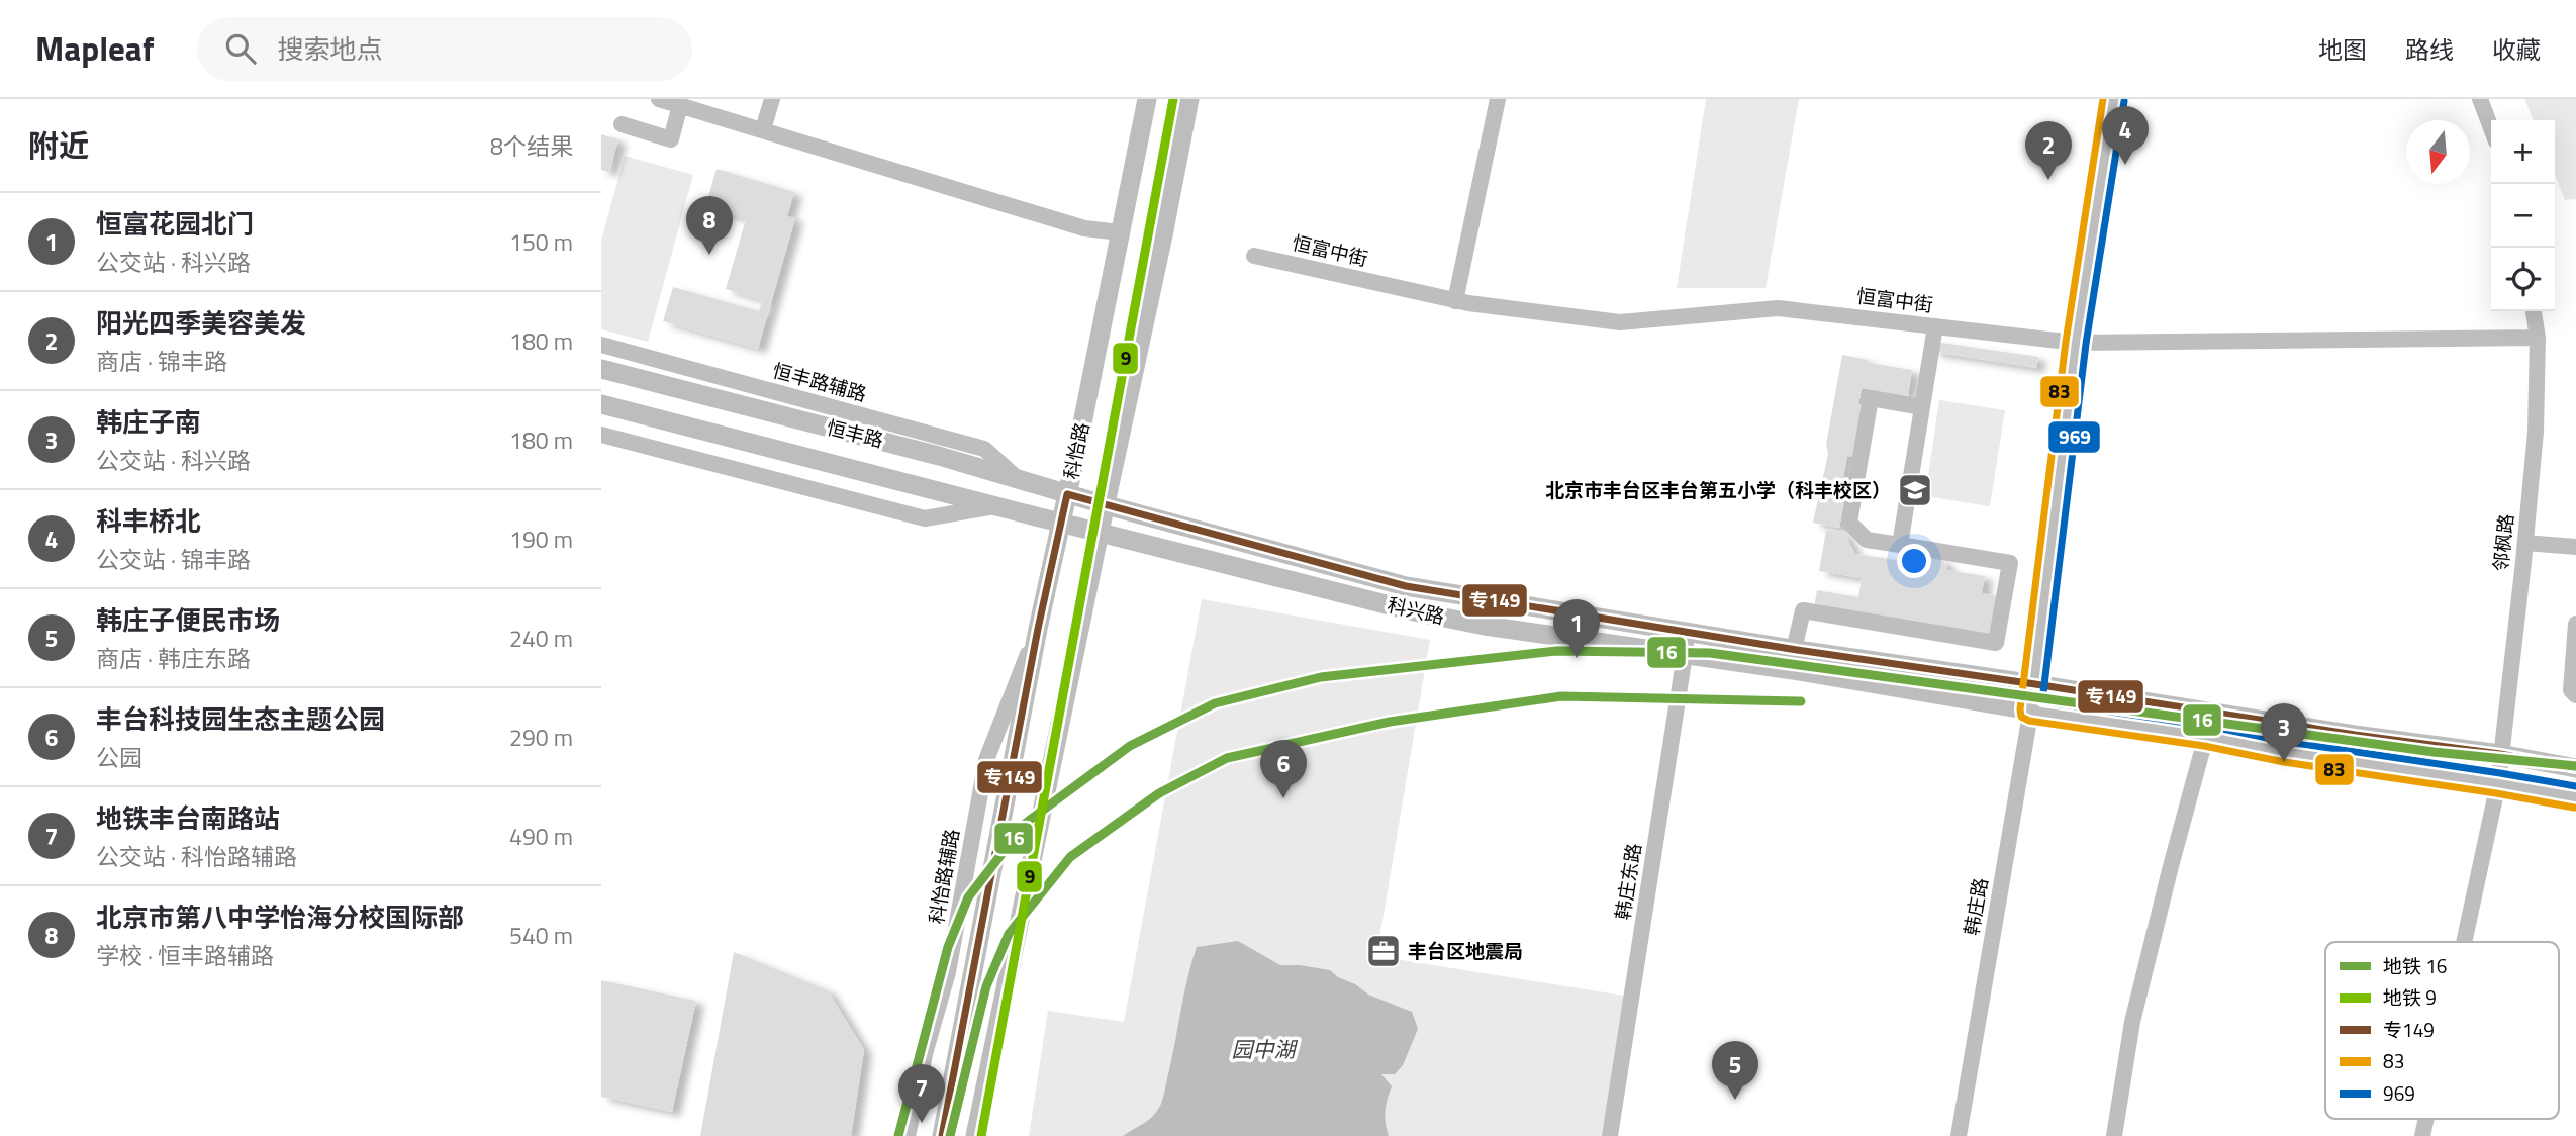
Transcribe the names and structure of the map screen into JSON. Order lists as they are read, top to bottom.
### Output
{
  "streets": {
    "main road": ["恒丰路", "科怡路", "科兴路"],
    "street": [
      "恒富中街",
      "恒丰路辅路",
      "邻枫路",
      "科怡路辅路",
      "韩庄东路",
      "韩庄路"
    ]
  },
  "crossings": [
    ["恒富中街", "邻枫路"],
    ["恒富中街", "韩庄路"],
    ["恒丰路辅路", "恒丰路"],
    ["恒丰路", "科怡路"],
    ["恒丰路", "科兴路"],
    ["科怡路", "科兴路"],
    ["科怡路", "科怡路辅路"],
    ["邻枫路", "科兴路"],
    ["科兴路", "韩庄东路"],
    ["科兴路", "韩庄路"]
  ],
  "water": ["园中湖"],
  "places": {
    "school or university": ["北京市丰台区丰台第五小学（科丰校区）"],
    "office": ["丰台区地震局"]
  },
  "lines": [
    "metro line 9",
    "transit line 83",
    "transit line 969",
    "transit line 专149",
    "metro line 16"
  ],
  "legend": [
    "地铁 16",
    "地铁 9",
    "专149",
    "83",
    "969"
  ],
  "north": "bottom",
  "page": {
    "header": "Mapleaf",
    "search": "搜索地点",
    "nav": ["地图", "路线", "收藏"],
    "heading": ["附近", "8个结果"],
    "pins": [
      "4",
      "2",
      "8",
      "1",
      "3",
      "6",
      "5",
      "7"
    ],
    "map_buttons": ["+", "−"],
    "list": [
      {
        "mark": "1",
        "name": "恒富花园北门",
        "note": "公交站 · 科兴路",
        "value": "150 m"
      },
      {
        "mark": "2",
        "name": "阳光四季美容美发",
        "note": "商店 · 锦丰路",
        "value": "180 m"
      },
      {
        "mark": "3",
        "name": "韩庄子南",
        "note": "公交站 · 科兴路",
        "value": "180 m"
      },
      {
        "mark": "4",
        "name": "科丰桥北",
        "note": "公交站 · 锦丰路",
        "value": "190 m"
      },
      {
        "mark": "5",
        "name": "韩庄子便民市场",
        "note": "商店 · 韩庄东路",
        "value": "240 m"
      },
      {
        "mark": "6",
        "name": "丰台科技园生态主题公园",
        "note": "公园",
        "value": "290 m"
      },
      {
        "mark": "7",
        "name": "地铁丰台南路站",
        "note": "公交站 · 科怡路辅路",
        "value": "490 m"
      },
      {
        "mark": "8",
        "name": "北京市第八中学怡海分校国际部",
        "note": "学校 · 恒丰路辅路",
        "value": "540 m"
      }
    ]
  }
}
